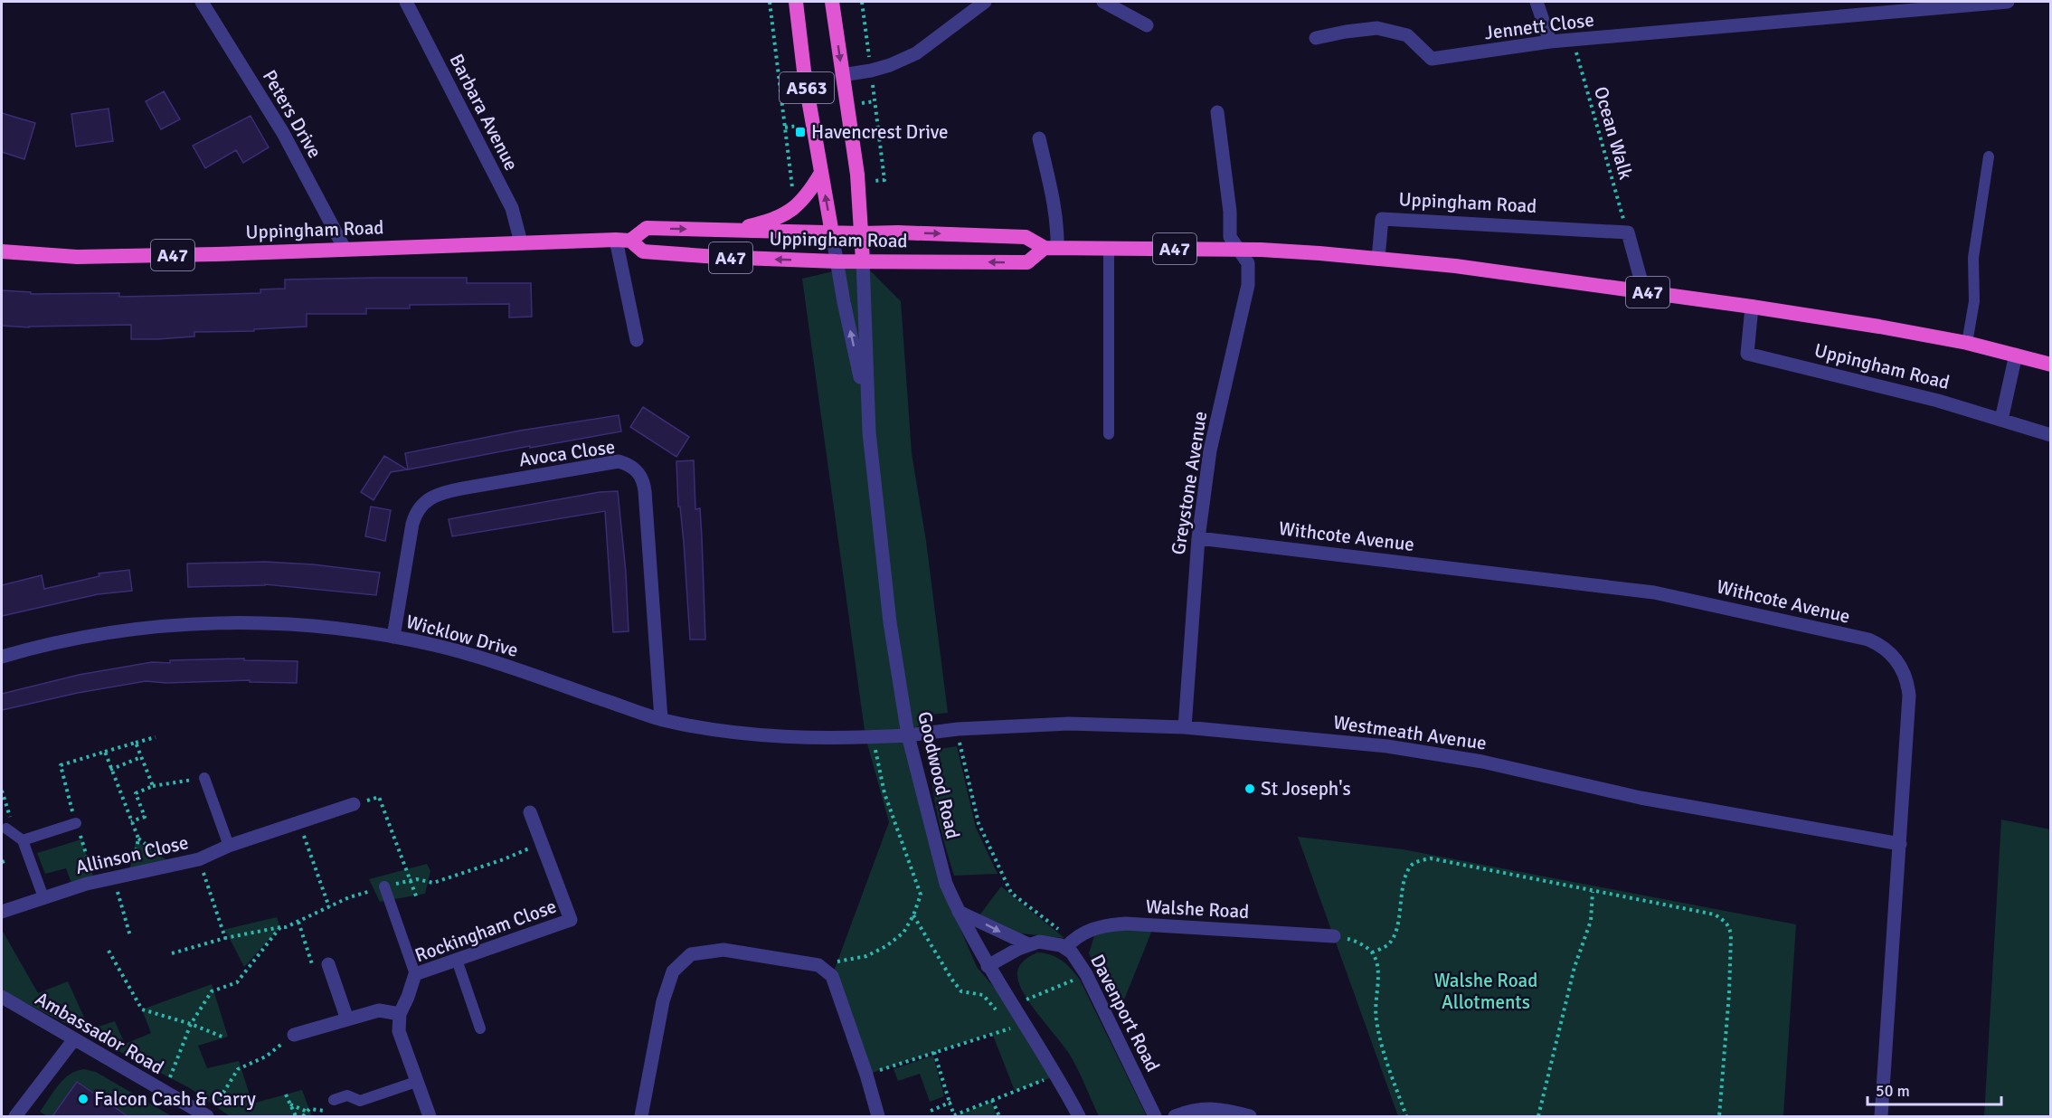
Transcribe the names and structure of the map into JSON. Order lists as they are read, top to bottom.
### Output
{
  "streets": {
    "highway": ["A563", "Uppingham Road", "A47"],
    "street": [
      "Jennett Close",
      "Barbara Avenue",
      "Peters Drive",
      "Avoca Close",
      "Greystone Avenue",
      "Withcote Avenue",
      "Wicklow Drive",
      "Westmeath Avenue",
      "Goodwood Road",
      "Allinson Close",
      "Walshe Road",
      "Rockingham Close",
      "Davenport Road",
      "Ambassador Road"
    ],
    "path": ["Ocean Walk"]
  },
  "crossings": [
    ["Jennett Close", "Ocean Walk"],
    ["A563", "Uppingham Road"],
    ["A563", "Goodwood Road"],
    ["Barbara Avenue", "Uppingham Road"],
    ["Peters Drive", "Uppingham Road"],
    ["Ocean Walk", "Uppingham Road"],
    ["Uppingham Road", "Greystone Avenue"],
    ["Uppingham Road", "Goodwood Road"],
    ["Avoca Close", "Wicklow Drive"],
    ["Greystone Avenue", "Withcote Avenue"],
    ["Greystone Avenue", "Westmeath Avenue"],
    ["Withcote Avenue", "Westmeath Avenue"],
    ["Wicklow Drive", "Westmeath Avenue"],
    ["Wicklow Drive", "Goodwood Road"],
    ["Westmeath Avenue", "Goodwood Road"],
    ["Goodwood Road", "Davenport Road"],
    ["Walshe Road", "Davenport Road"]
  ],
  "parks": ["Walshe Road Allotments"],
  "places": {
    "transit": ["Havencrest Drive"],
    "other": ["St Joseph's", "Falcon Cash & Carry"]
  },
  "scale_bar": "50 m"
}
